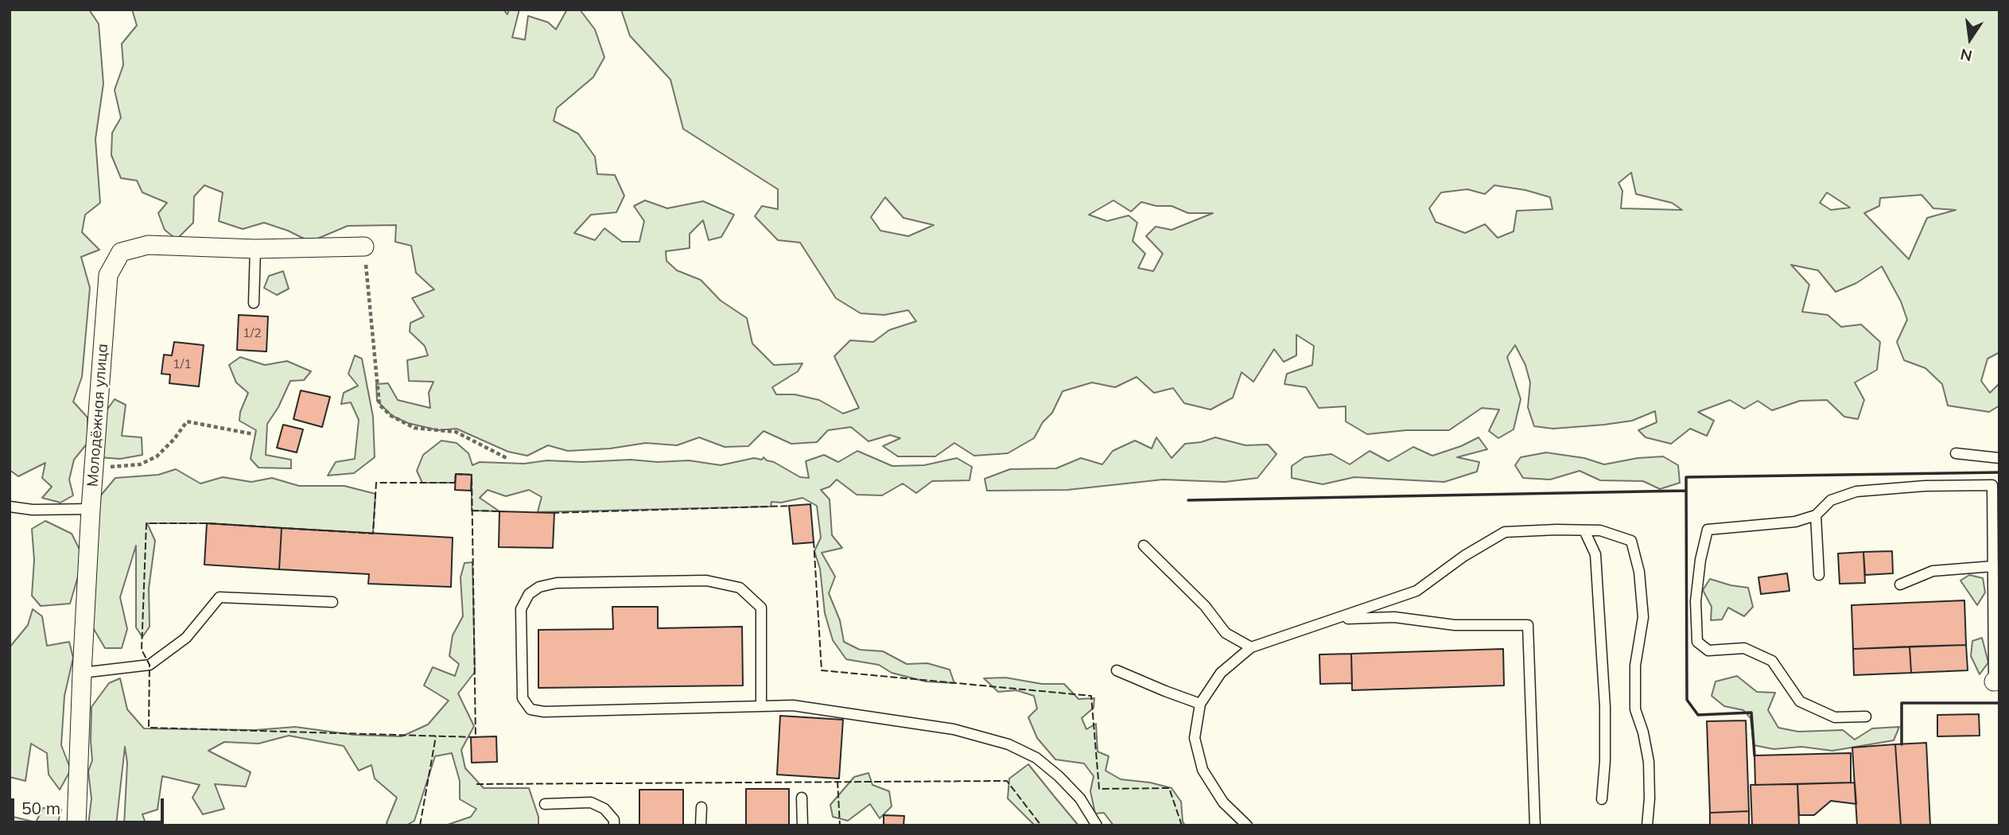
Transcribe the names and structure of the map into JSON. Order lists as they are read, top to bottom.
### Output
{
  "streets": {
    "street": ["Молодёжная улица"]
  },
  "house_numbers": ["1/2", "1/1"],
  "scale_bar": "50 m",
  "north": "bottom"
}
